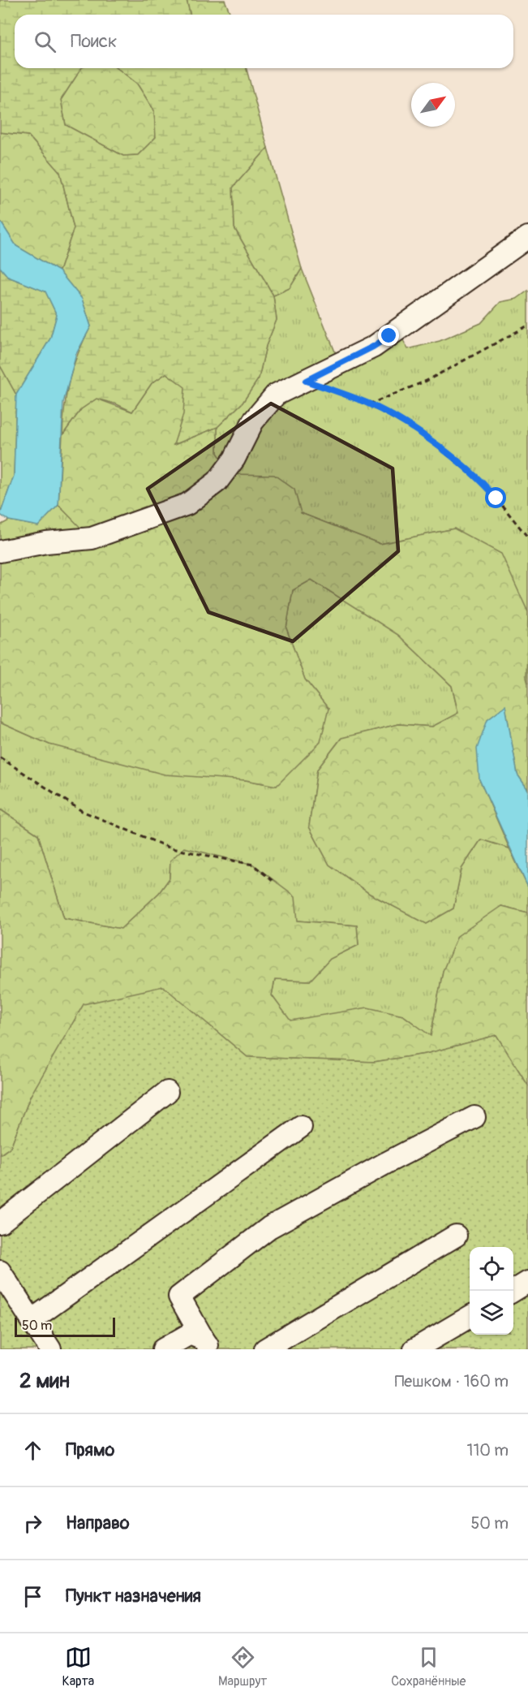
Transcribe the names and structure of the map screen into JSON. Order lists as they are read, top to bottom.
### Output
{
  "scale_bar": "50 m",
  "north": "top right",
  "page": {
    "search": "Поиск",
    "scale": "50 m",
    "heading": ["2 мин", "Пешком · 160 m"],
    "list": [
      ["Прямо", "110 m"],
      ["Направо", "50 m"],
      "Пункт назначения"
    ],
    "nav": ["Карта", "Маршрут", "Сохранённые"]
  }
}
